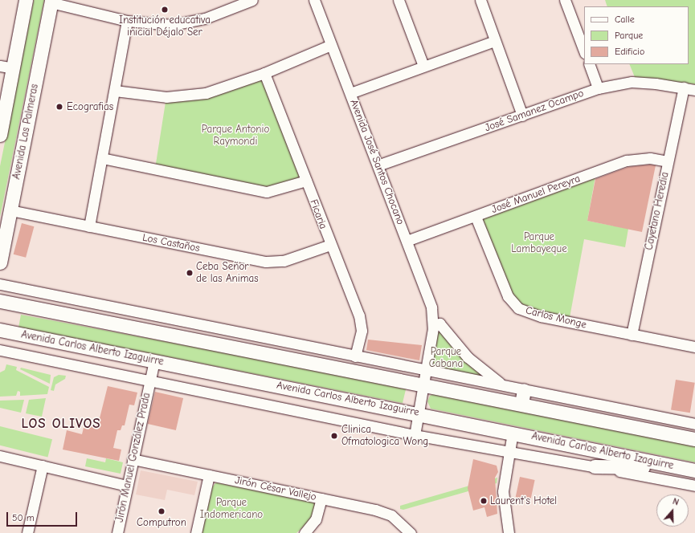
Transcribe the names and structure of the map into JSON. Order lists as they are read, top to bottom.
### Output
{
  "streets": {
    "main road": ["Avenida Las Palmeras", "Avenida Carlos Alberto Izaguirre"],
    "street": [
      "José Samanez Ocampo",
      "Avenida José Santos Chocano",
      "José Manuel Pereyra",
      "Cayetano Heredia",
      "Ficaria",
      "Los Castaños",
      "Carlos Monge",
      "Jirón Manuel González Prada",
      "Jirón César Vallejo"
    ]
  },
  "crossings": [
    ["José Samanez Ocampo", "Avenida José Santos Chocano"],
    ["José Samanez Ocampo", "Cayetano Heredia"],
    ["Avenida Las Palmeras", "Los Castaños"],
    ["Avenida José Santos Chocano", "José Manuel Pereyra"],
    ["Avenida José Santos Chocano", "Avenida Carlos Alberto Izaguirre"],
    ["José Manuel Pereyra", "Cayetano Heredia"],
    ["José Manuel Pereyra", "Carlos Monge"],
    ["Cayetano Heredia", "Carlos Monge"],
    ["Ficaria", "Los Castaños"],
    ["Avenida Carlos Alberto Izaguirre", "Jirón Manuel González Prada"],
    ["Jirón Manuel González Prada", "Jirón César Vallejo"]
  ],
  "districts": ["LOS OLIVOS"],
  "parks": [
    "Parque Antonio Raymondi",
    "Parque Lambayeque",
    "Parque Cabana",
    "Parque Indomericano"
  ],
  "places": [
    "Institución educativa inicial Déjalo Ser",
    "Ecografias",
    "Ceba Señor de las Animas",
    "Clinica Ofmatologica Wong",
    "Laurent's Hotel",
    "Computron"
  ],
  "legend": ["Calle", "Parque", "Edificio"],
  "scale_bar": "50 m",
  "north": "top"
}
